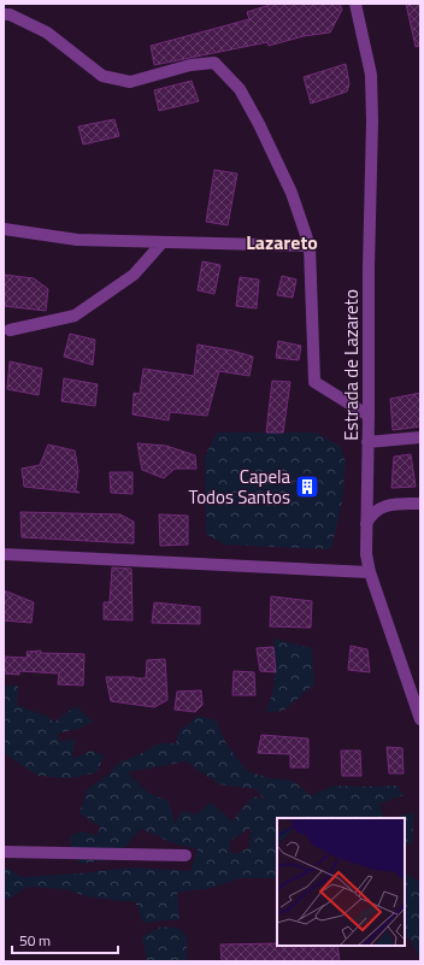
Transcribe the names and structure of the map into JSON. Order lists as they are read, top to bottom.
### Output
{
  "streets": {
    "street": ["Estrada de Lazareto"]
  },
  "districts": ["Lazareto"],
  "places": {
    "building": ["Capela Todos Santos"]
  },
  "scale_bar": "50 m"
}
